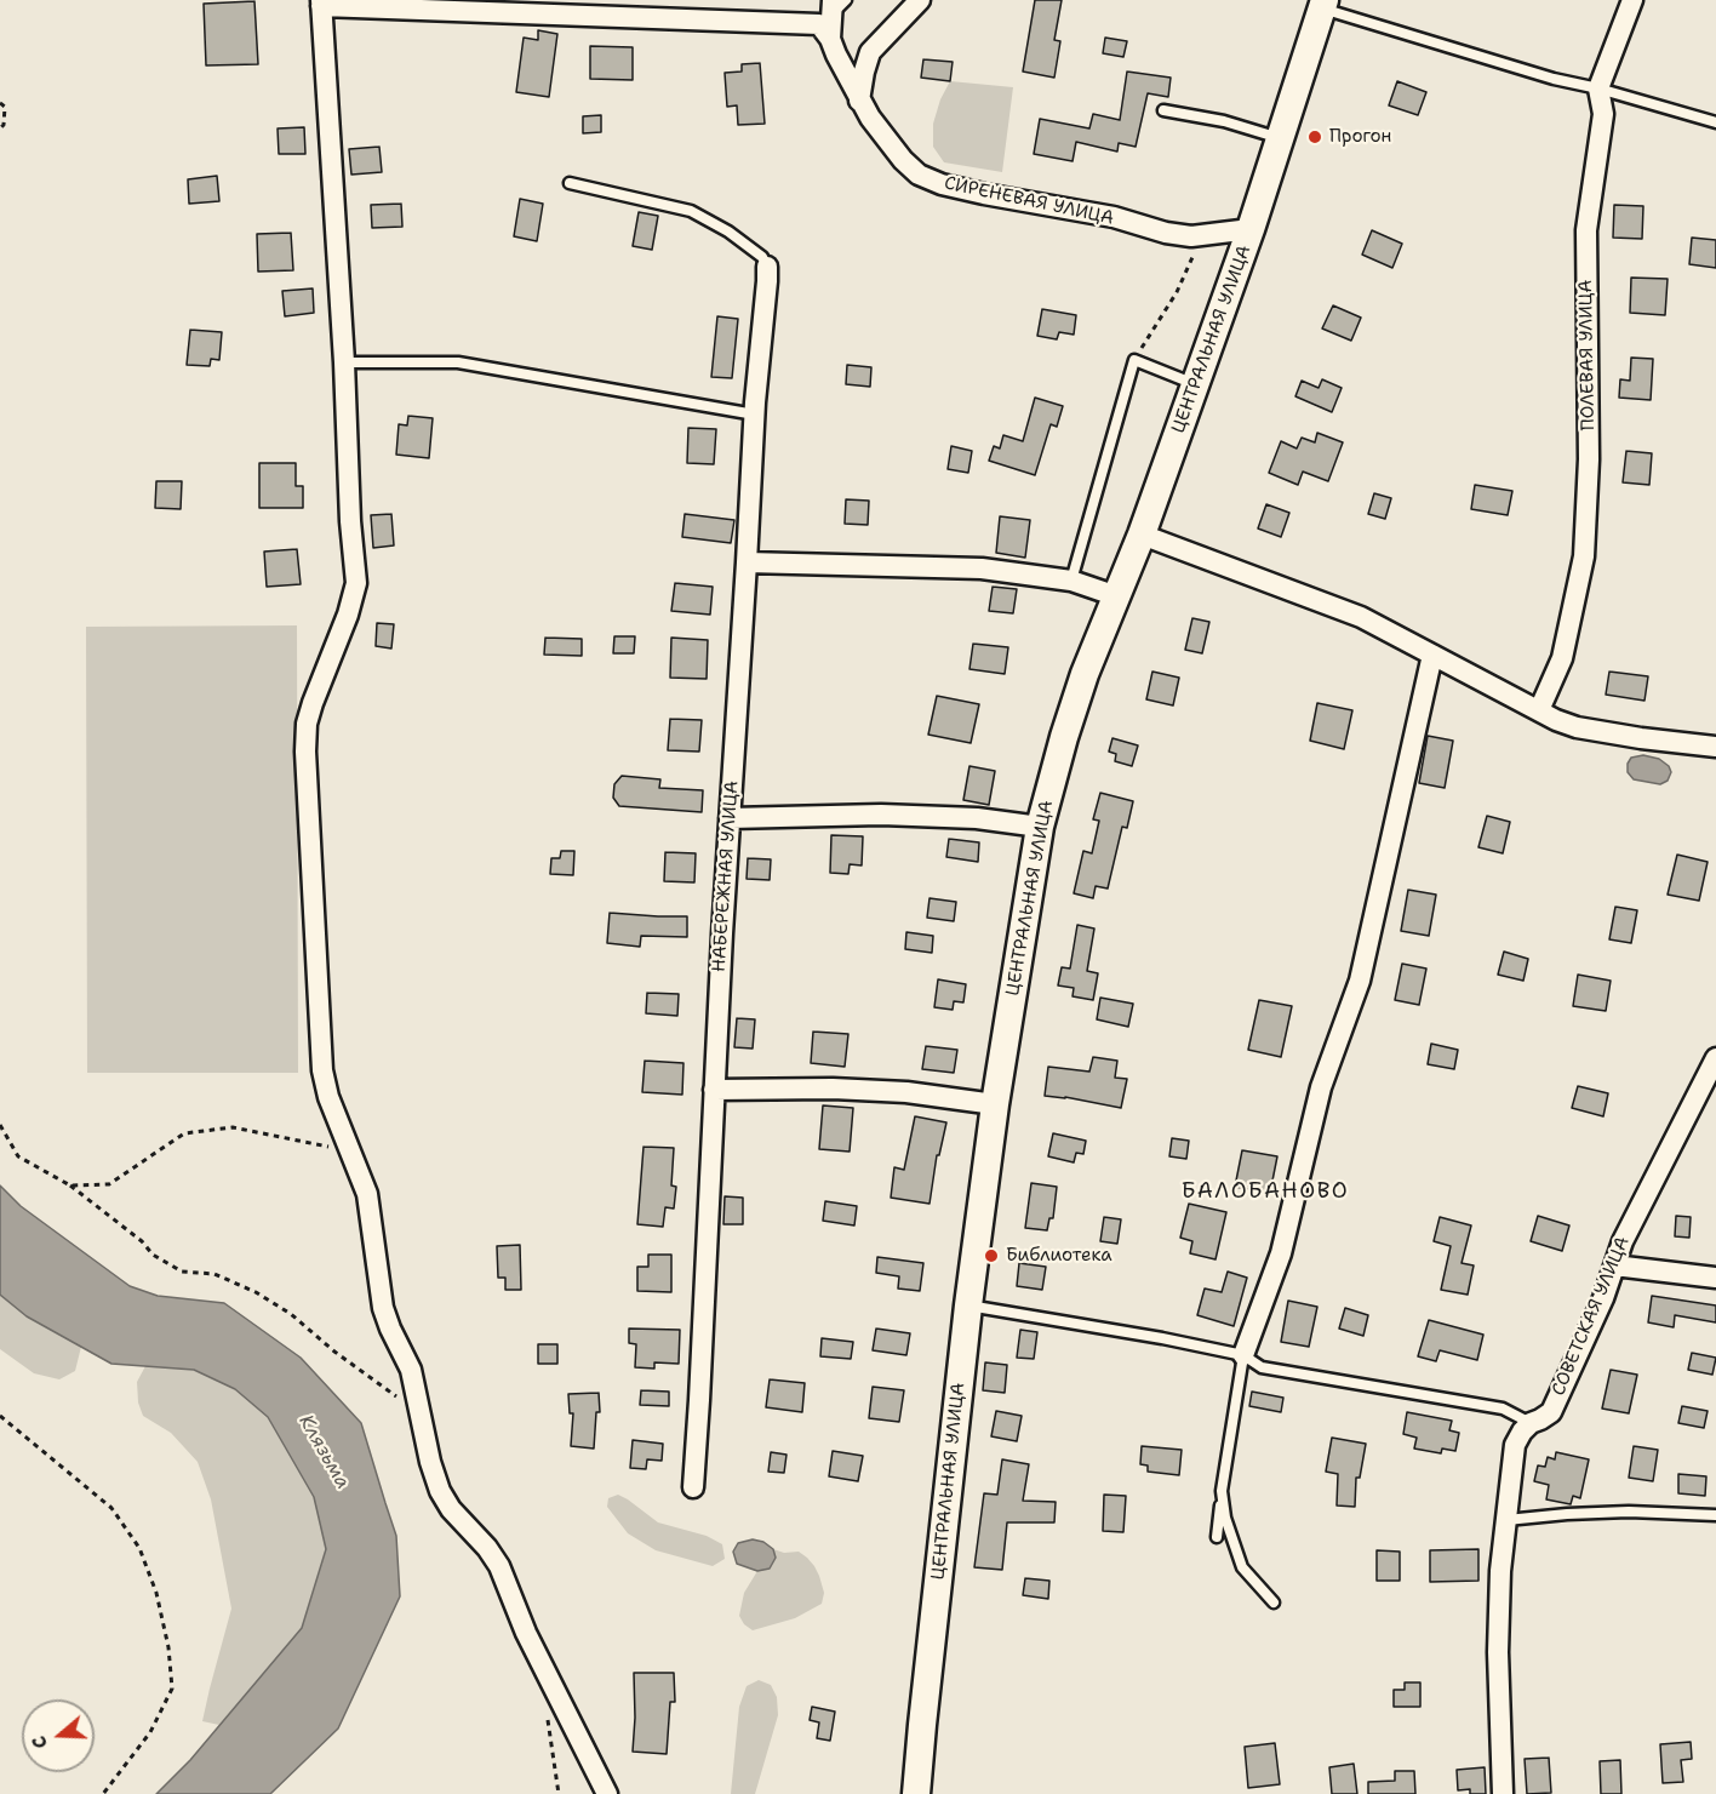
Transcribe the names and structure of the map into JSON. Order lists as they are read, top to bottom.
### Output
{
  "streets": {
    "main road": ["ЦЕНТРАЛЬНАЯ УЛИЦА"],
    "street": [
      "СИРЕНЕВАЯ УЛИЦА",
      "ПОЛЕВАЯ УЛИЦА",
      "НАБЕРЕЖНАЯ УЛИЦА",
      "СОВЕТСКАЯ УЛИЦА"
    ]
  },
  "crossings": [
    ["СИРЕНЕВАЯ УЛИЦА", "ЦЕНТРАЛЬНАЯ УЛИЦА"]
  ],
  "districts": ["БАЛОБАНОВО"],
  "water": ["Клязьма"],
  "places": ["Прогон", "Библиотека"],
  "north": "left"
}
